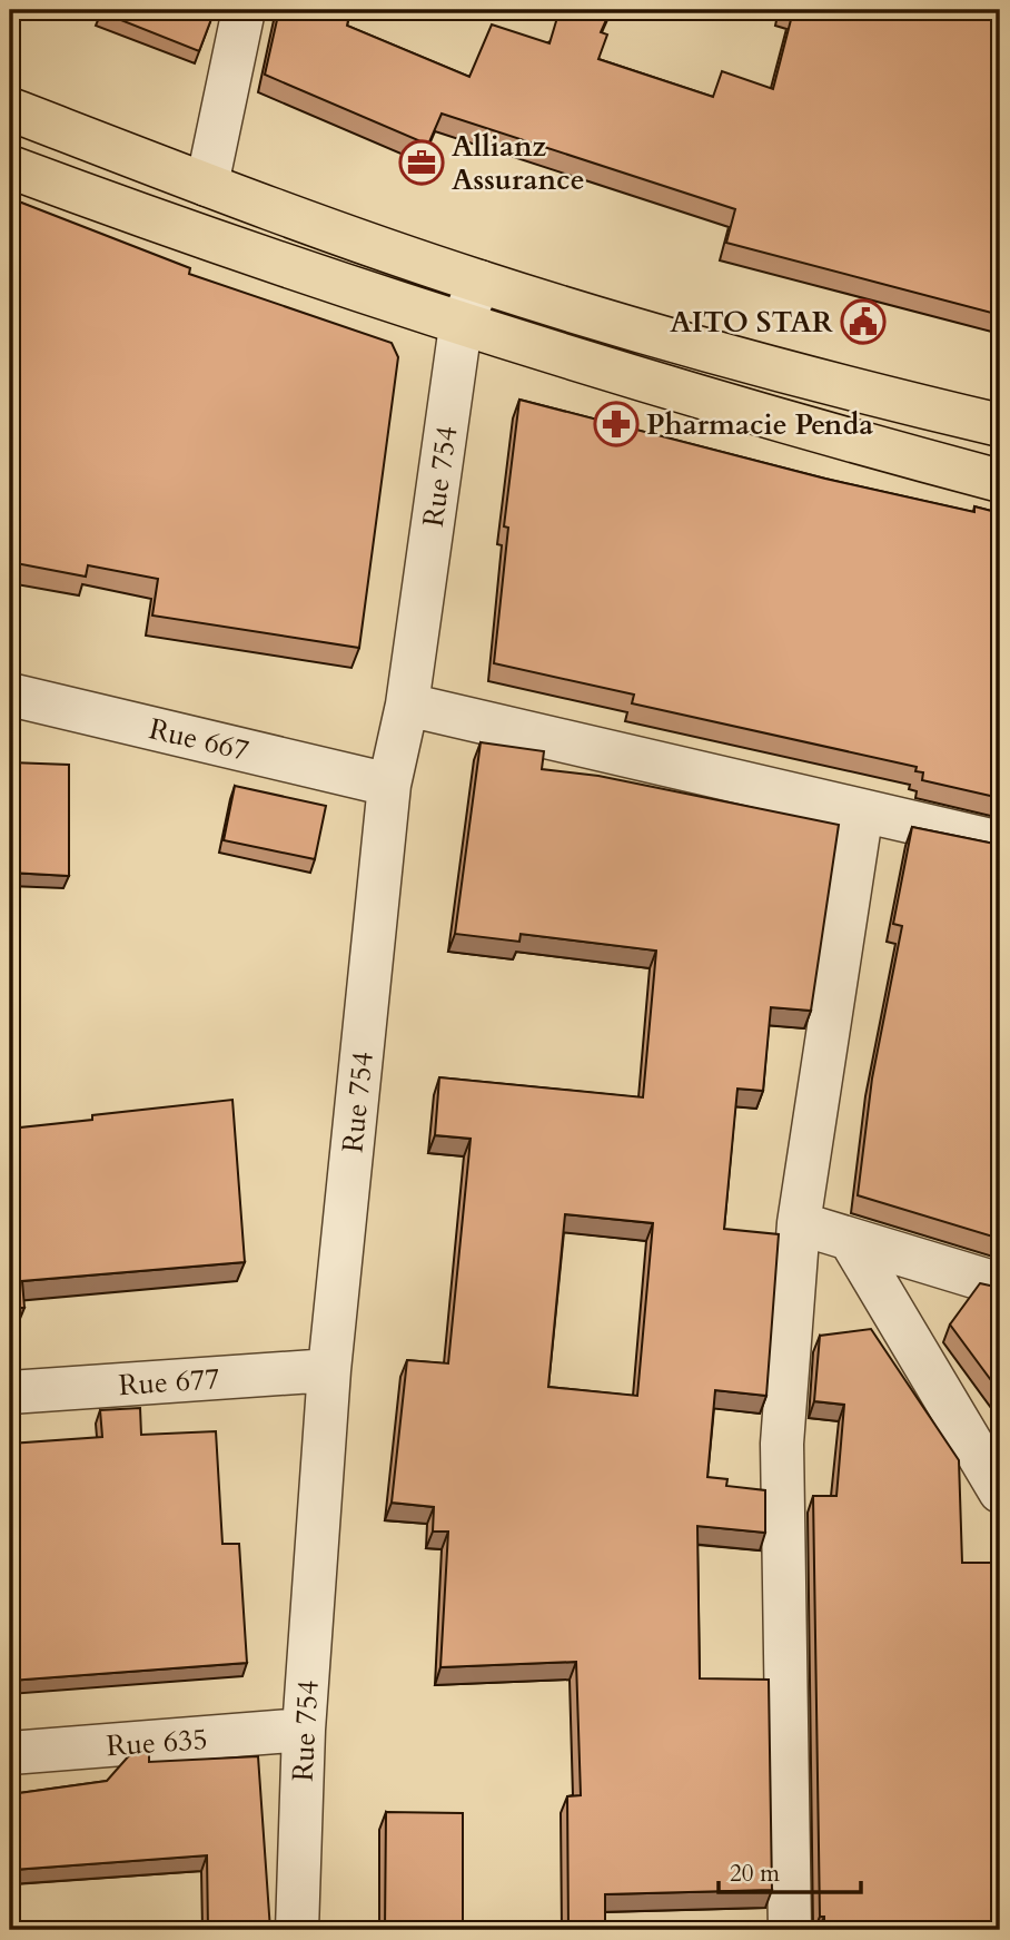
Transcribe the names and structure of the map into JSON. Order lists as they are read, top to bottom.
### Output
{
  "streets": {
    "street": [
      "Rue 754",
      "Rue 667",
      "Rue 677",
      "Rue 635"
    ]
  },
  "crossings": [
    ["Rue 754", "Rue 667"],
    ["Rue 754", "Rue 677"],
    ["Rue 754", "Rue 635"]
  ],
  "places": {
    "office": ["Allianz Assurance"],
    "public building": ["AITO STAR"],
    "pharmacy": ["Pharmacie Penda"]
  },
  "scale_bar": "20 m"
}
